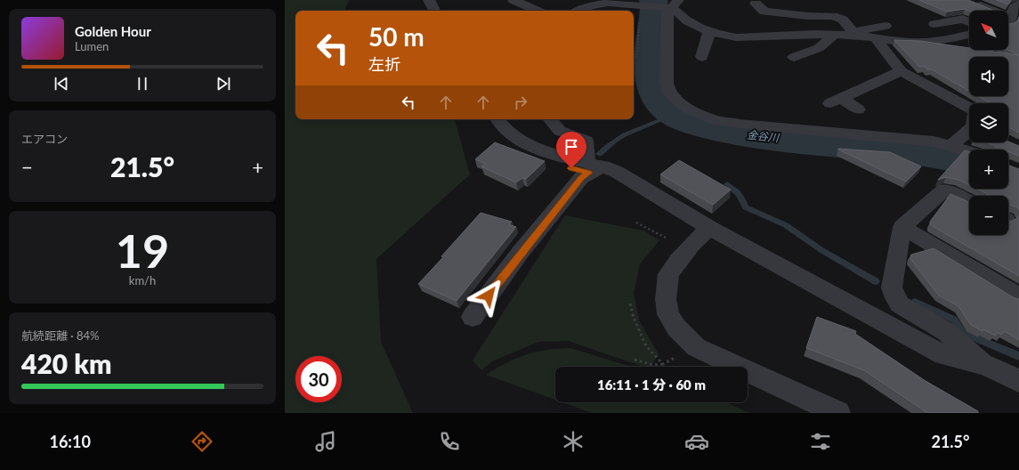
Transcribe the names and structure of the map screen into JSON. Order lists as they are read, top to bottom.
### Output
{
  "water": ["金谷川"],
  "north": "top left",
  "page": {
    "map_buttons": ["+", "−"],
    "turn": ["50 m", "左折"],
    "song": ["Golden Hour", "Lumen"],
    "tile": [
      "エアコン",
      ["19", "km/h"],
      ["航続距離 · 84%", "420 km"]
    ],
    "heat": ["−", "21.5°", "+"],
    "limit": "30",
    "trip": "16:11 · 1 分 · 60 m",
    "tabs": ["16:10", "21.5°"]
  }
}
